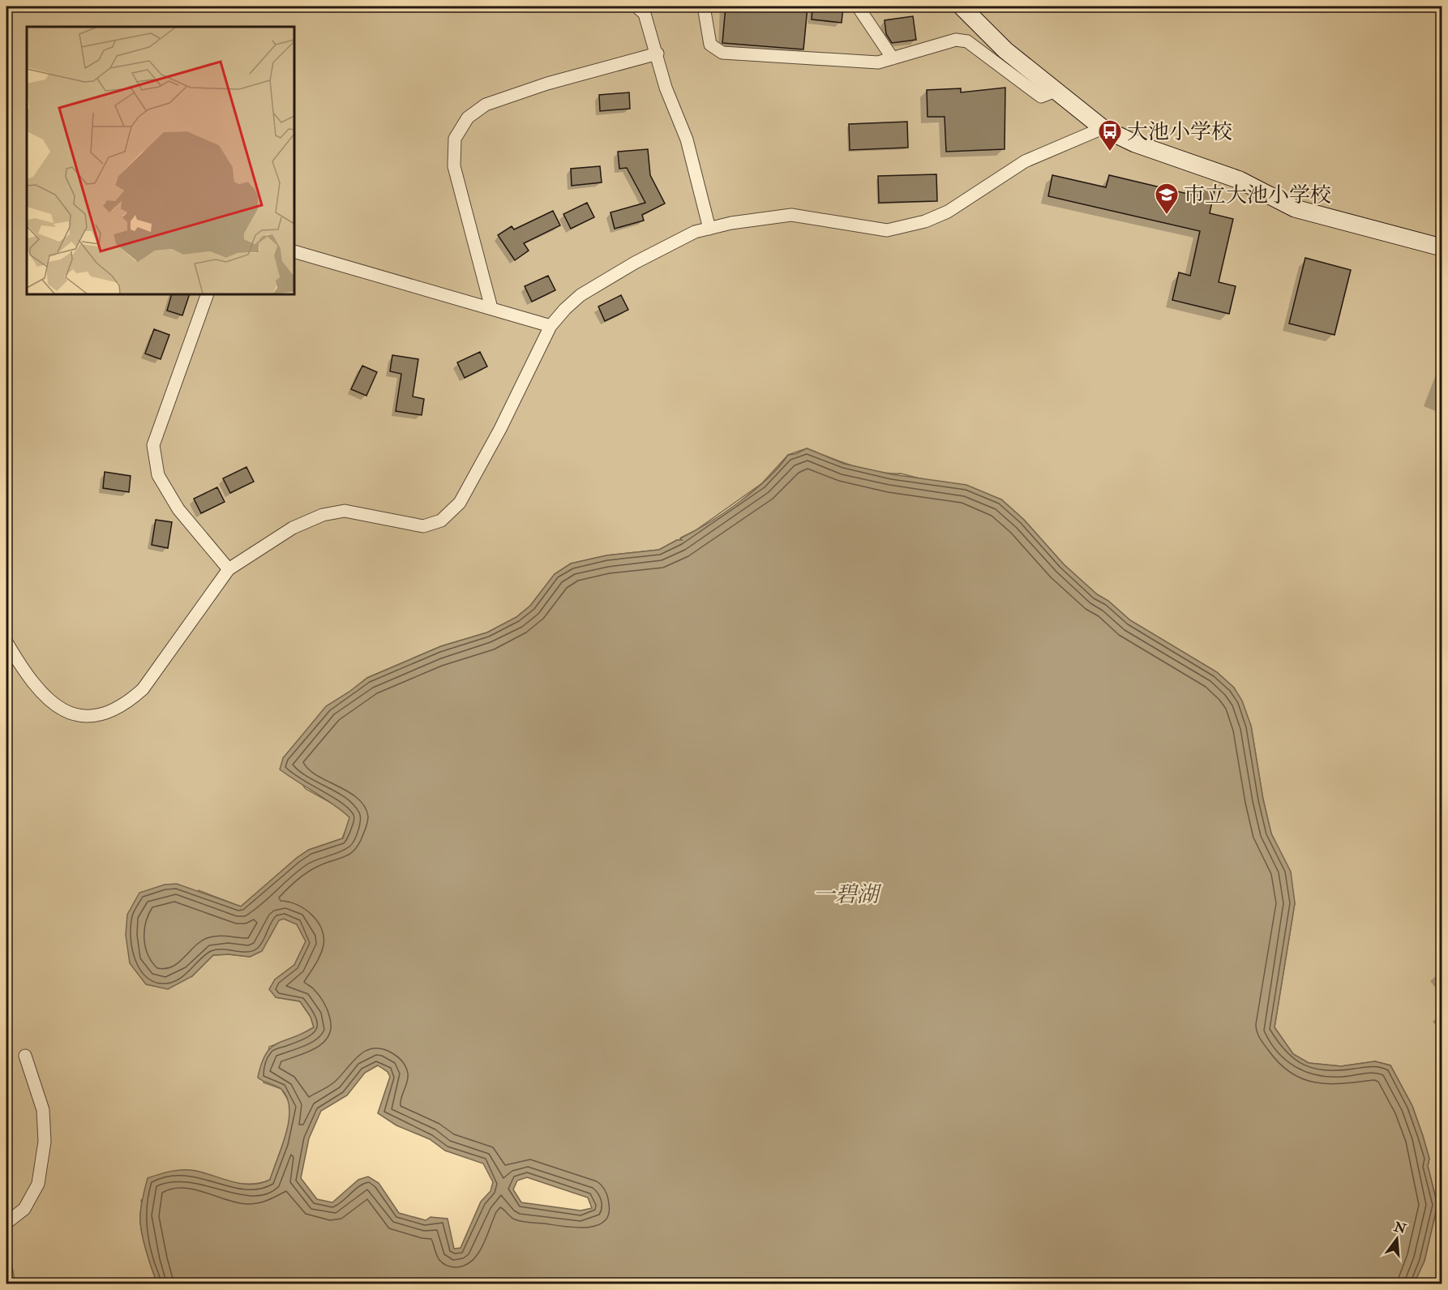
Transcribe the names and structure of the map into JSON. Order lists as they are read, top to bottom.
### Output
{
  "water": ["一碧湖"],
  "places": {
    "bus stop": ["大池小学校"],
    "school or university": ["市立大池小学校"]
  },
  "north": "top"
}
